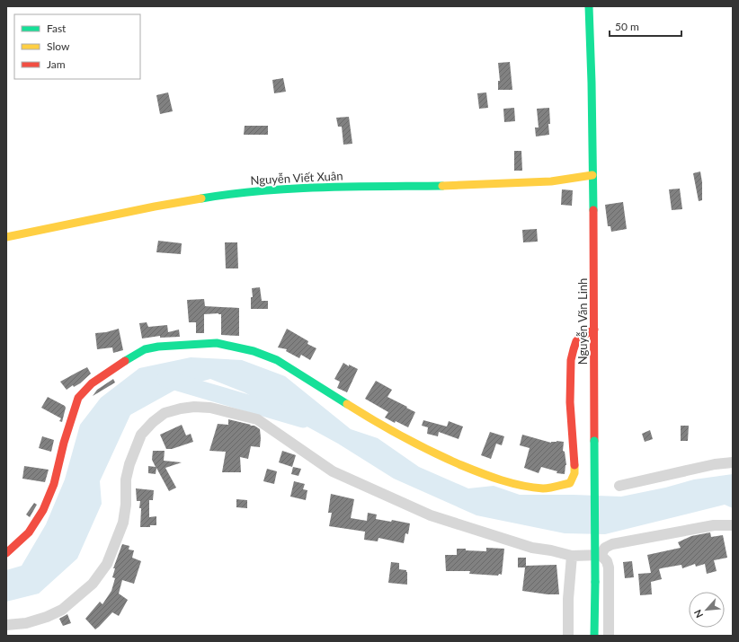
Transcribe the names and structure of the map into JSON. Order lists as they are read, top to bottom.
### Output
{
  "streets": {
    "main road": ["Nguyễn Viết Xuân", "Nguyễn Văn Linh"]
  },
  "crossings": [
    ["Nguyễn Viết Xuân", "Nguyễn Văn Linh"]
  ],
  "legend": ["Fast", "Slow", "Jam"],
  "scale_bar": "50 m",
  "north": "bottom left"
}
